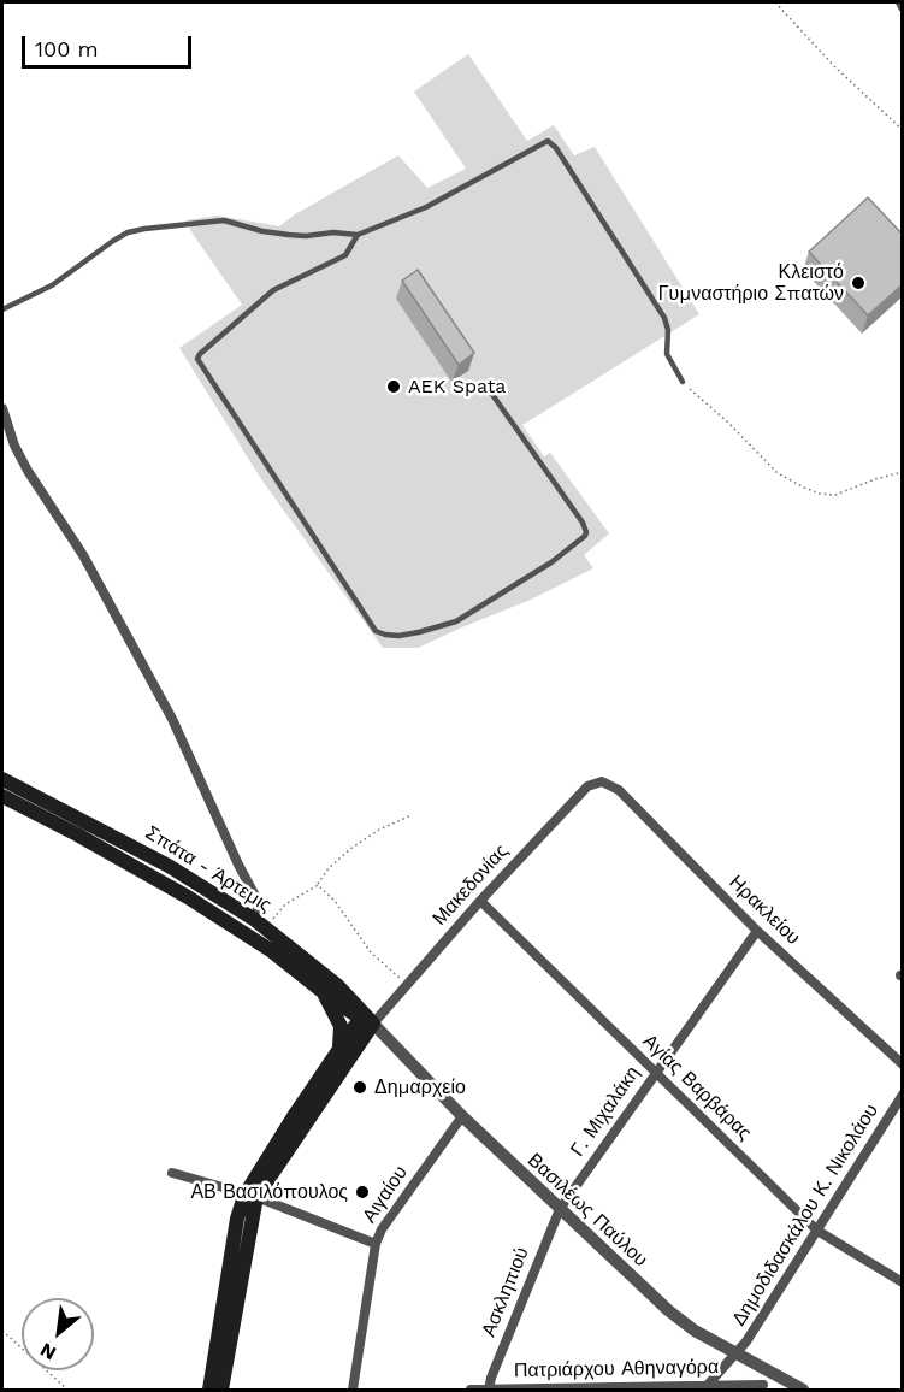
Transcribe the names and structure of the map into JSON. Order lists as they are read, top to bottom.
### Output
{
  "streets": {
    "main road": ["Σπάτα - Άρτεμις"],
    "street": [
      "Μακεδονίας",
      "Ηρακλείου",
      "Αγίας Βαρβάρας",
      "Γ. Μιχαλάκη",
      "Αιγαίου",
      "Βασιλέως Παύλου",
      "Δημοδιδασκάλου Κ. Νικολάου",
      "Ασκληπιού",
      "Πατριάρχου Αθηναγόρα"
    ]
  },
  "crossings": [
    ["Σπάτα - Άρτεμις", "Μακεδονίας"],
    ["Σπάτα - Άρτεμις", "Βασιλέως Παύλου"],
    ["Μακεδονίας", "Ηρακλείου"],
    ["Μακεδονίας", "Αγίας Βαρβάρας"],
    ["Μακεδονίας", "Βασιλέως Παύλου"],
    ["Ηρακλείου", "Γ. Μιχαλάκη"],
    ["Αγίας Βαρβάρας", "Γ. Μιχαλάκη"],
    ["Αγίας Βαρβάρας", "Δημοδιδασκάλου Κ. Νικολάου"],
    ["Γ. Μιχαλάκη", "Βασιλέως Παύλου"],
    ["Γ. Μιχαλάκη", "Ασκληπιού"],
    ["Αιγαίου", "Βασιλέως Παύλου"],
    ["Βασιλέως Παύλου", "Δημοδιδασκάλου Κ. Νικολάου"],
    ["Βασιλέως Παύλου", "Ασκληπιού"],
    ["Βασιλέως Παύλου", "Πατριάρχου Αθηναγόρα"],
    ["Δημοδιδασκάλου Κ. Νικολάου", "Πατριάρχου Αθηναγόρα"],
    ["Ασκληπιού", "Πατριάρχου Αθηναγόρα"]
  ],
  "places": [
    "Κλειστό Γυμναστήριο Σπατών",
    "AEK Spata",
    "Δημαρχείο",
    "ΑΒ Βασιλόπουλος"
  ],
  "scale_bar": "100 m",
  "north": "bottom left"
}
